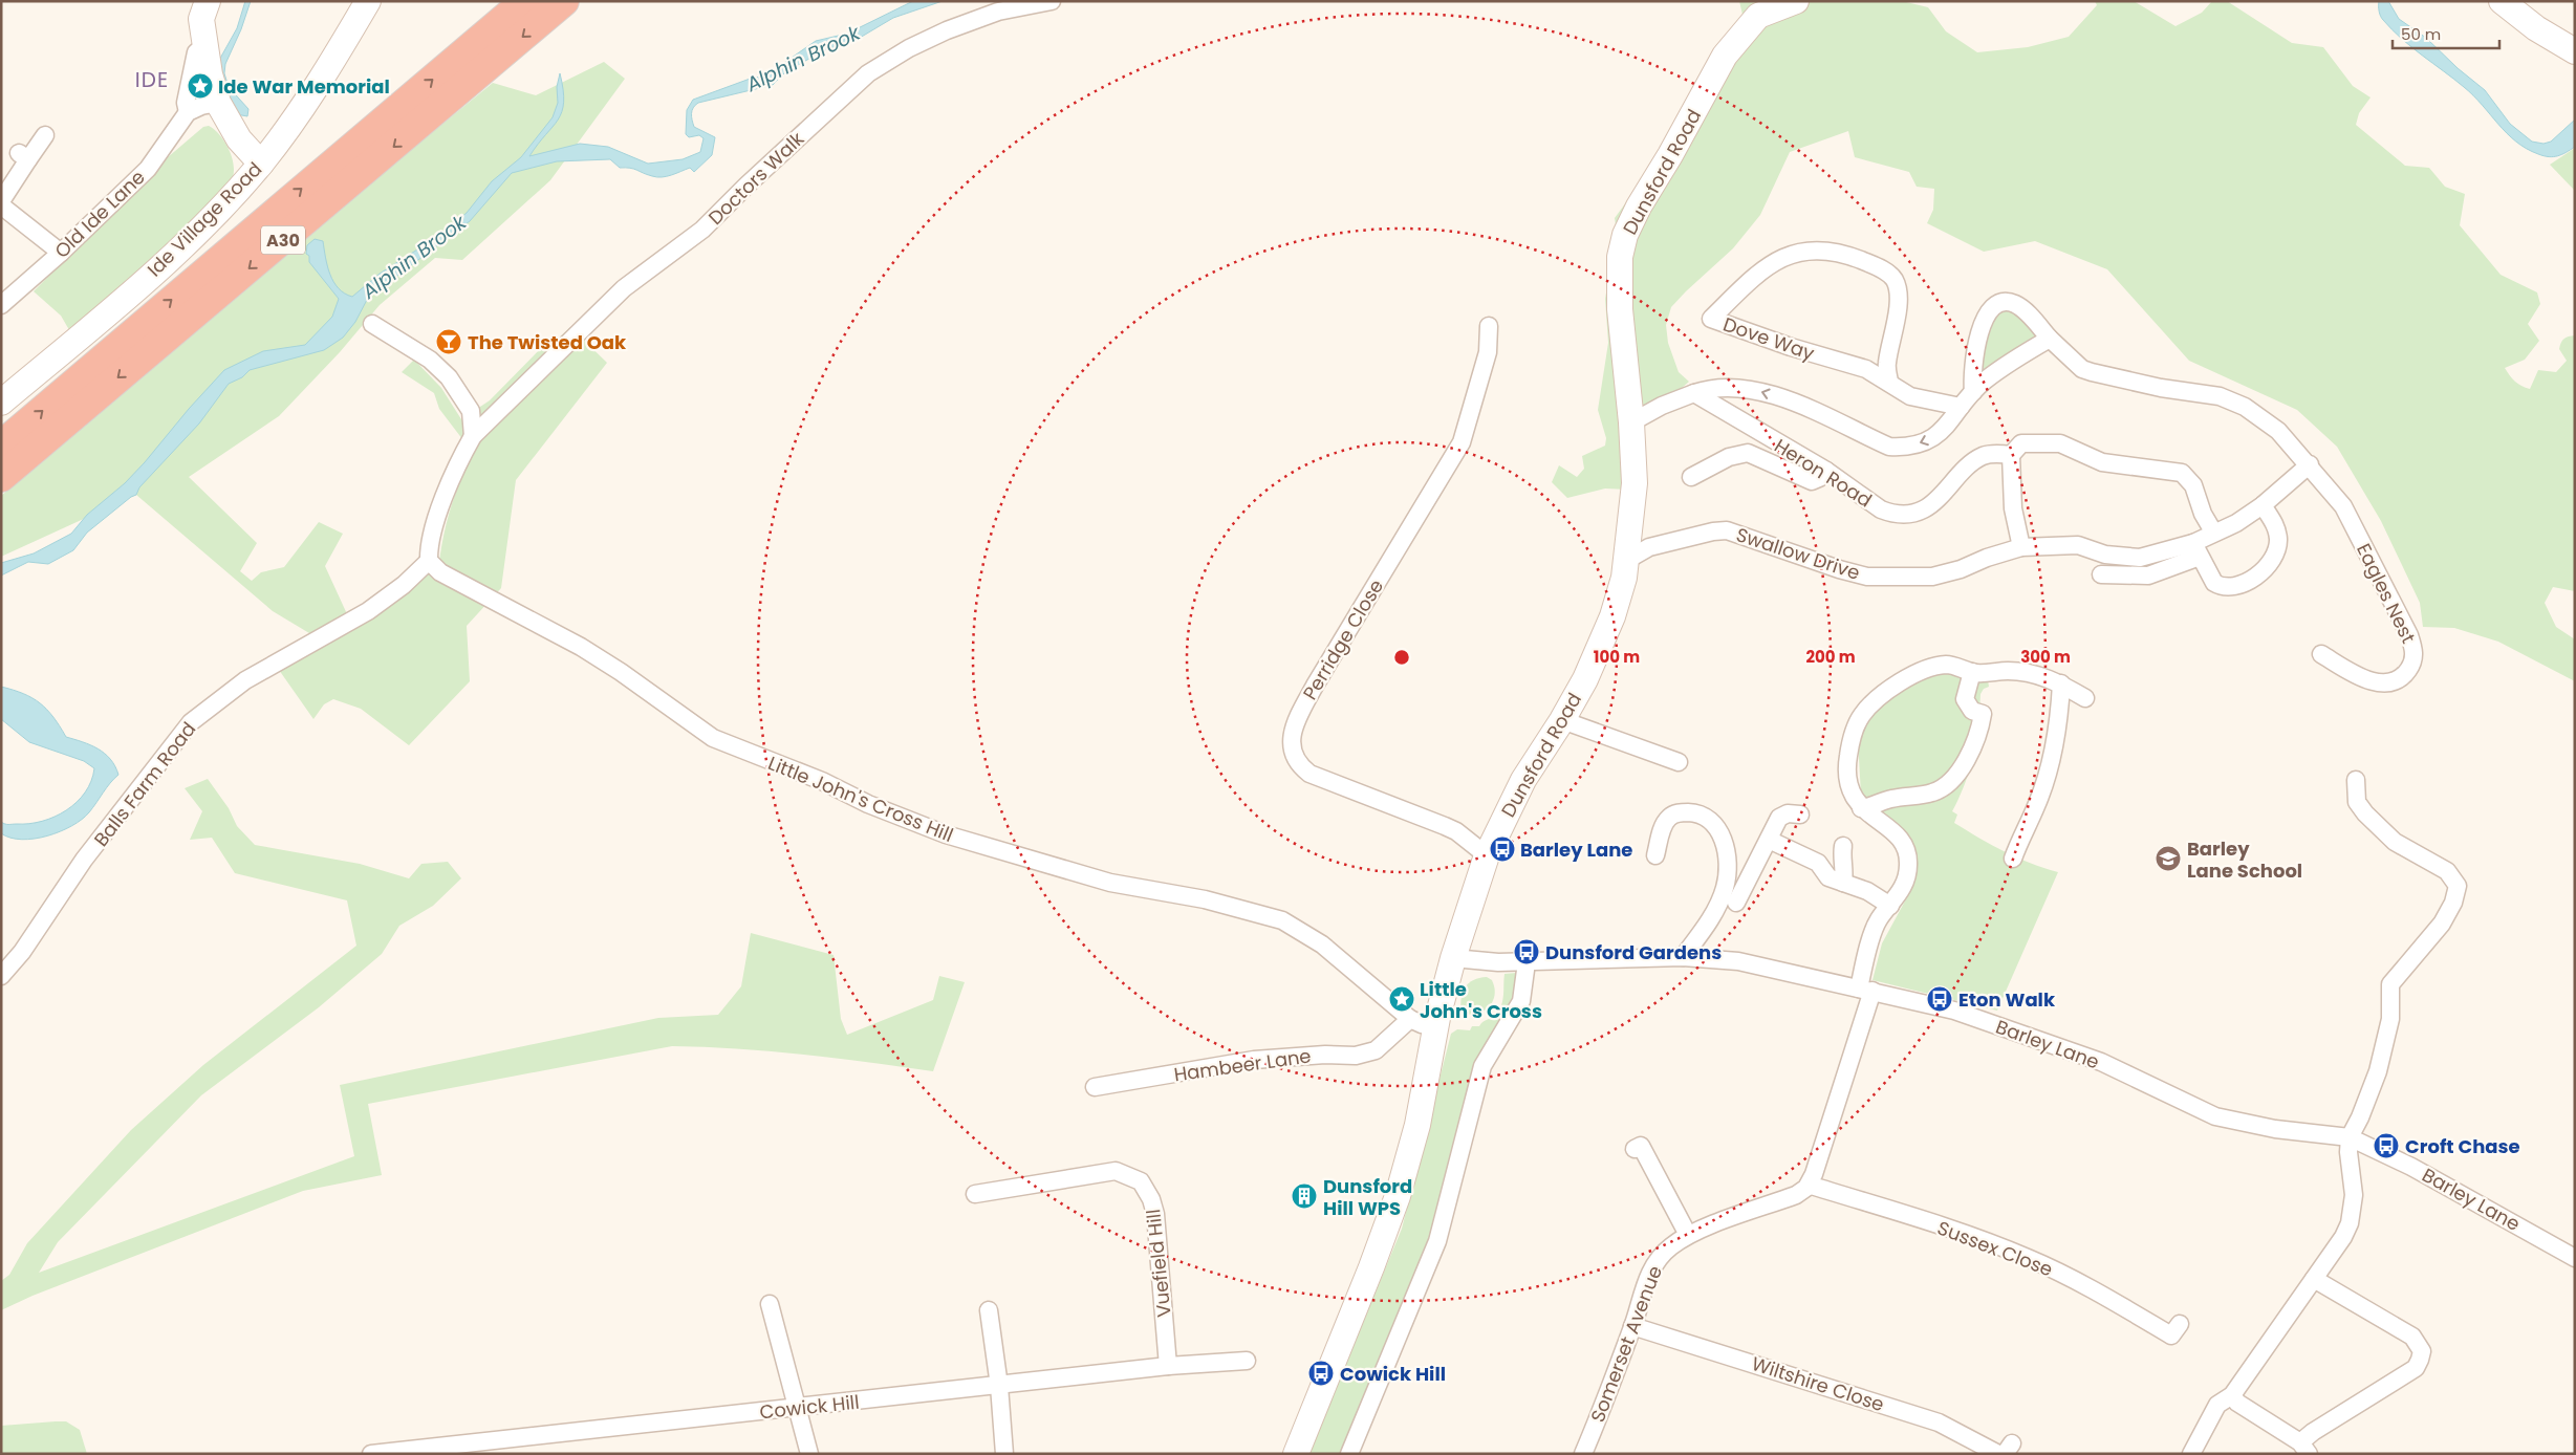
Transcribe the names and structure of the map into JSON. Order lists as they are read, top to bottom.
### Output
{
  "streets": {
    "highway": ["A30"],
    "main road": ["Dunsford Road", "Ide Village Road"],
    "street": [
      "Doctors Walk",
      "Old Ide Lane",
      "Dove Way",
      "Heron Road",
      "Swallow Drive",
      "Eagles Nest",
      "Perridge Close",
      "Balls Farm Road",
      "Little John's Cross Hill",
      "Barley Lane",
      "Hambeer Lane",
      "Sussex Close",
      "Vuefield Hill",
      "Somerset Avenue",
      "Wiltshire Close",
      "Cowick Hill"
    ]
  },
  "crossings": [
    ["Dunsford Road", "Swallow Drive"],
    ["Dunsford Road", "Perridge Close"],
    ["Dunsford Road", "Little John's Cross Hill"],
    ["Dunsford Road", "Barley Lane"],
    ["Swallow Drive", "Eagles Nest"],
    ["Balls Farm Road", "Little John's Cross Hill"],
    ["Little John's Cross Hill", "Hambeer Lane"],
    ["Sussex Close", "Somerset Avenue"],
    ["Vuefield Hill", "Cowick Hill"],
    ["Somerset Avenue", "Wiltshire Close"]
  ],
  "districts": ["IDE"],
  "water": ["Alphin Brook"],
  "places": {
    "place": ["Ide War Memorial", "Little John's Cross"],
    "bar": ["The Twisted Oak"],
    "bus stop": [
      "Barley Lane",
      "Dunsford Gardens",
      "Eton Walk",
      "Croft Chase",
      "Cowick Hill"
    ],
    "school or university": ["Barley Lane School"],
    "building": ["Dunsford Hill WPS"]
  },
  "scale_bar": "50 m",
  "rings": ["100 m", "200 m", "300 m"]
}
